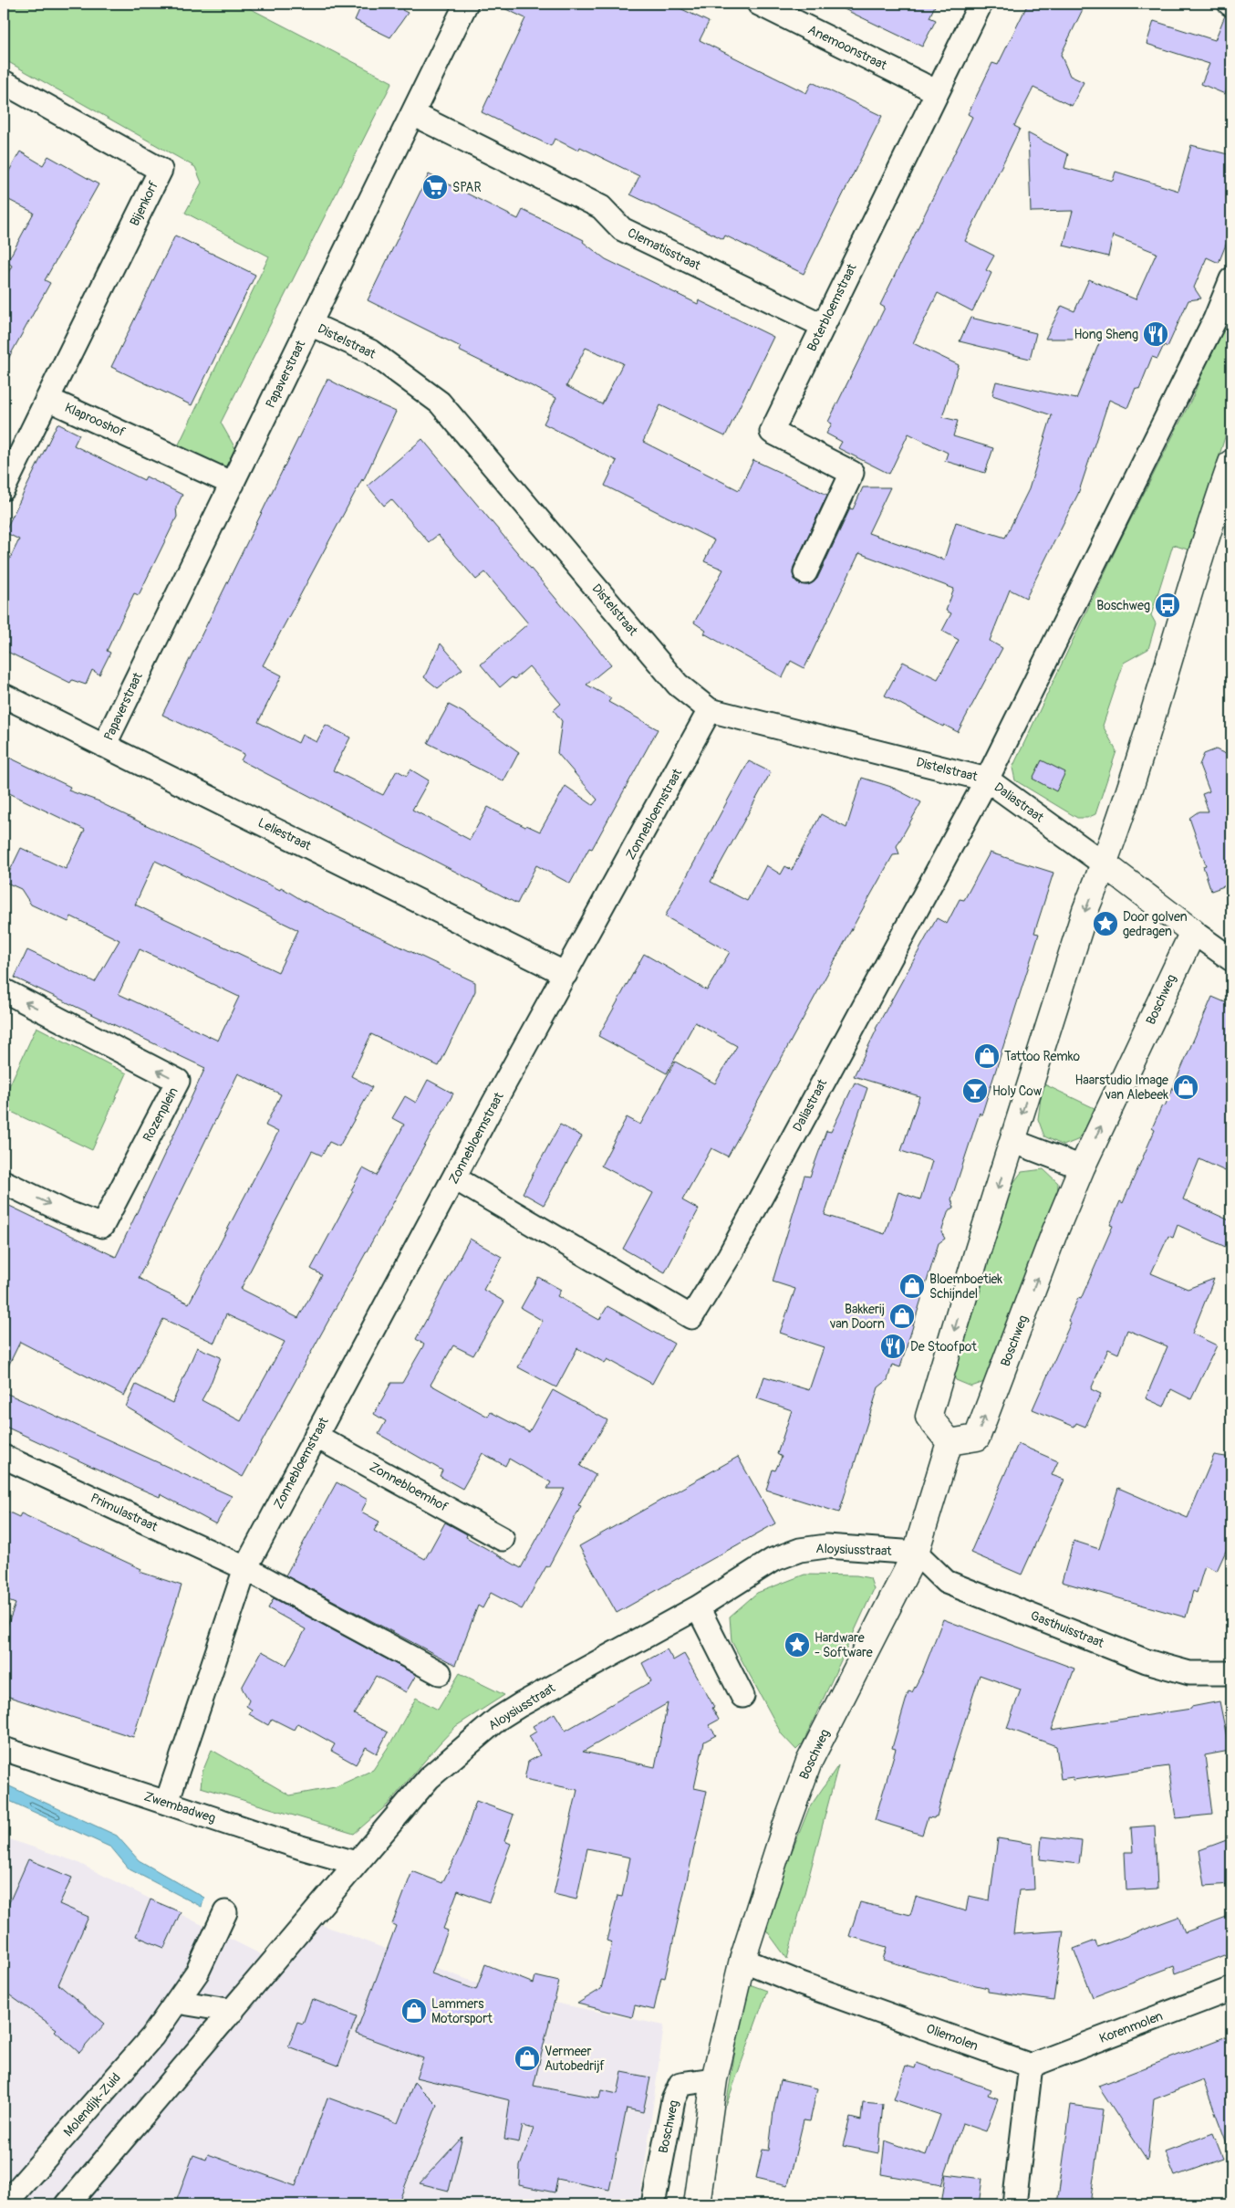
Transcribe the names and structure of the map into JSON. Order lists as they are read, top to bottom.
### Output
{
  "streets": {
    "street": [
      "Anemoonstraat",
      "Bijenkorf",
      "Clematisstraat",
      "Boterbloemstraat",
      "Distelstraat",
      "Papaverstraat",
      "Klaprooshof",
      "Daliastraat",
      "Zonnebloemstraat",
      "Leliestraat",
      "Boschweg",
      "Rozenplein",
      "Zonnebloemhof",
      "Primulastraat",
      "Aloysiusstraat",
      "Gasthuisstraat",
      "Zwembadweg",
      "Korenmolen",
      "Oliemolen",
      "Molendijk-Zuid"
    ]
  },
  "crossings": [
    ["Anemoonstraat", "Boterbloemstraat"],
    ["Bijenkorf", "Klaprooshof"],
    ["Clematisstraat", "Boterbloemstraat"],
    ["Clematisstraat", "Papaverstraat"],
    ["Distelstraat", "Papaverstraat"],
    ["Distelstraat", "Daliastraat"],
    ["Distelstraat", "Zonnebloemstraat"],
    ["Papaverstraat", "Klaprooshof"],
    ["Papaverstraat", "Leliestraat"],
    ["Daliastraat", "Zonnebloemstraat"],
    ["Zonnebloemstraat", "Leliestraat"],
    ["Zonnebloemstraat", "Zonnebloemhof"],
    ["Zonnebloemstraat", "Primulastraat"],
    ["Zonnebloemstraat", "Zwembadweg"],
    ["Boschweg", "Aloysiusstraat"],
    ["Boschweg", "Gasthuisstraat"],
    ["Boschweg", "Oliemolen"],
    ["Aloysiusstraat", "Gasthuisstraat"],
    ["Aloysiusstraat", "Zwembadweg"],
    ["Korenmolen", "Oliemolen"]
  ],
  "places": {
    "supermarket": ["SPAR"],
    "restaurant": ["Hong Sheng", "De Stoofpot"],
    "bus stop": ["Boschweg"],
    "place": ["Door golven gedragen", "Hardware - Software"],
    "shop": [
      "Tattoo Remko",
      "Haarstudio Image van Alebeek",
      "Bloemboetiek Schijndel",
      "Bakkerij van Doorn",
      "Lammers Motorsport",
      "Vermeer Autobedrijf"
    ],
    "bar": ["Holy Cow"]
  }
}
